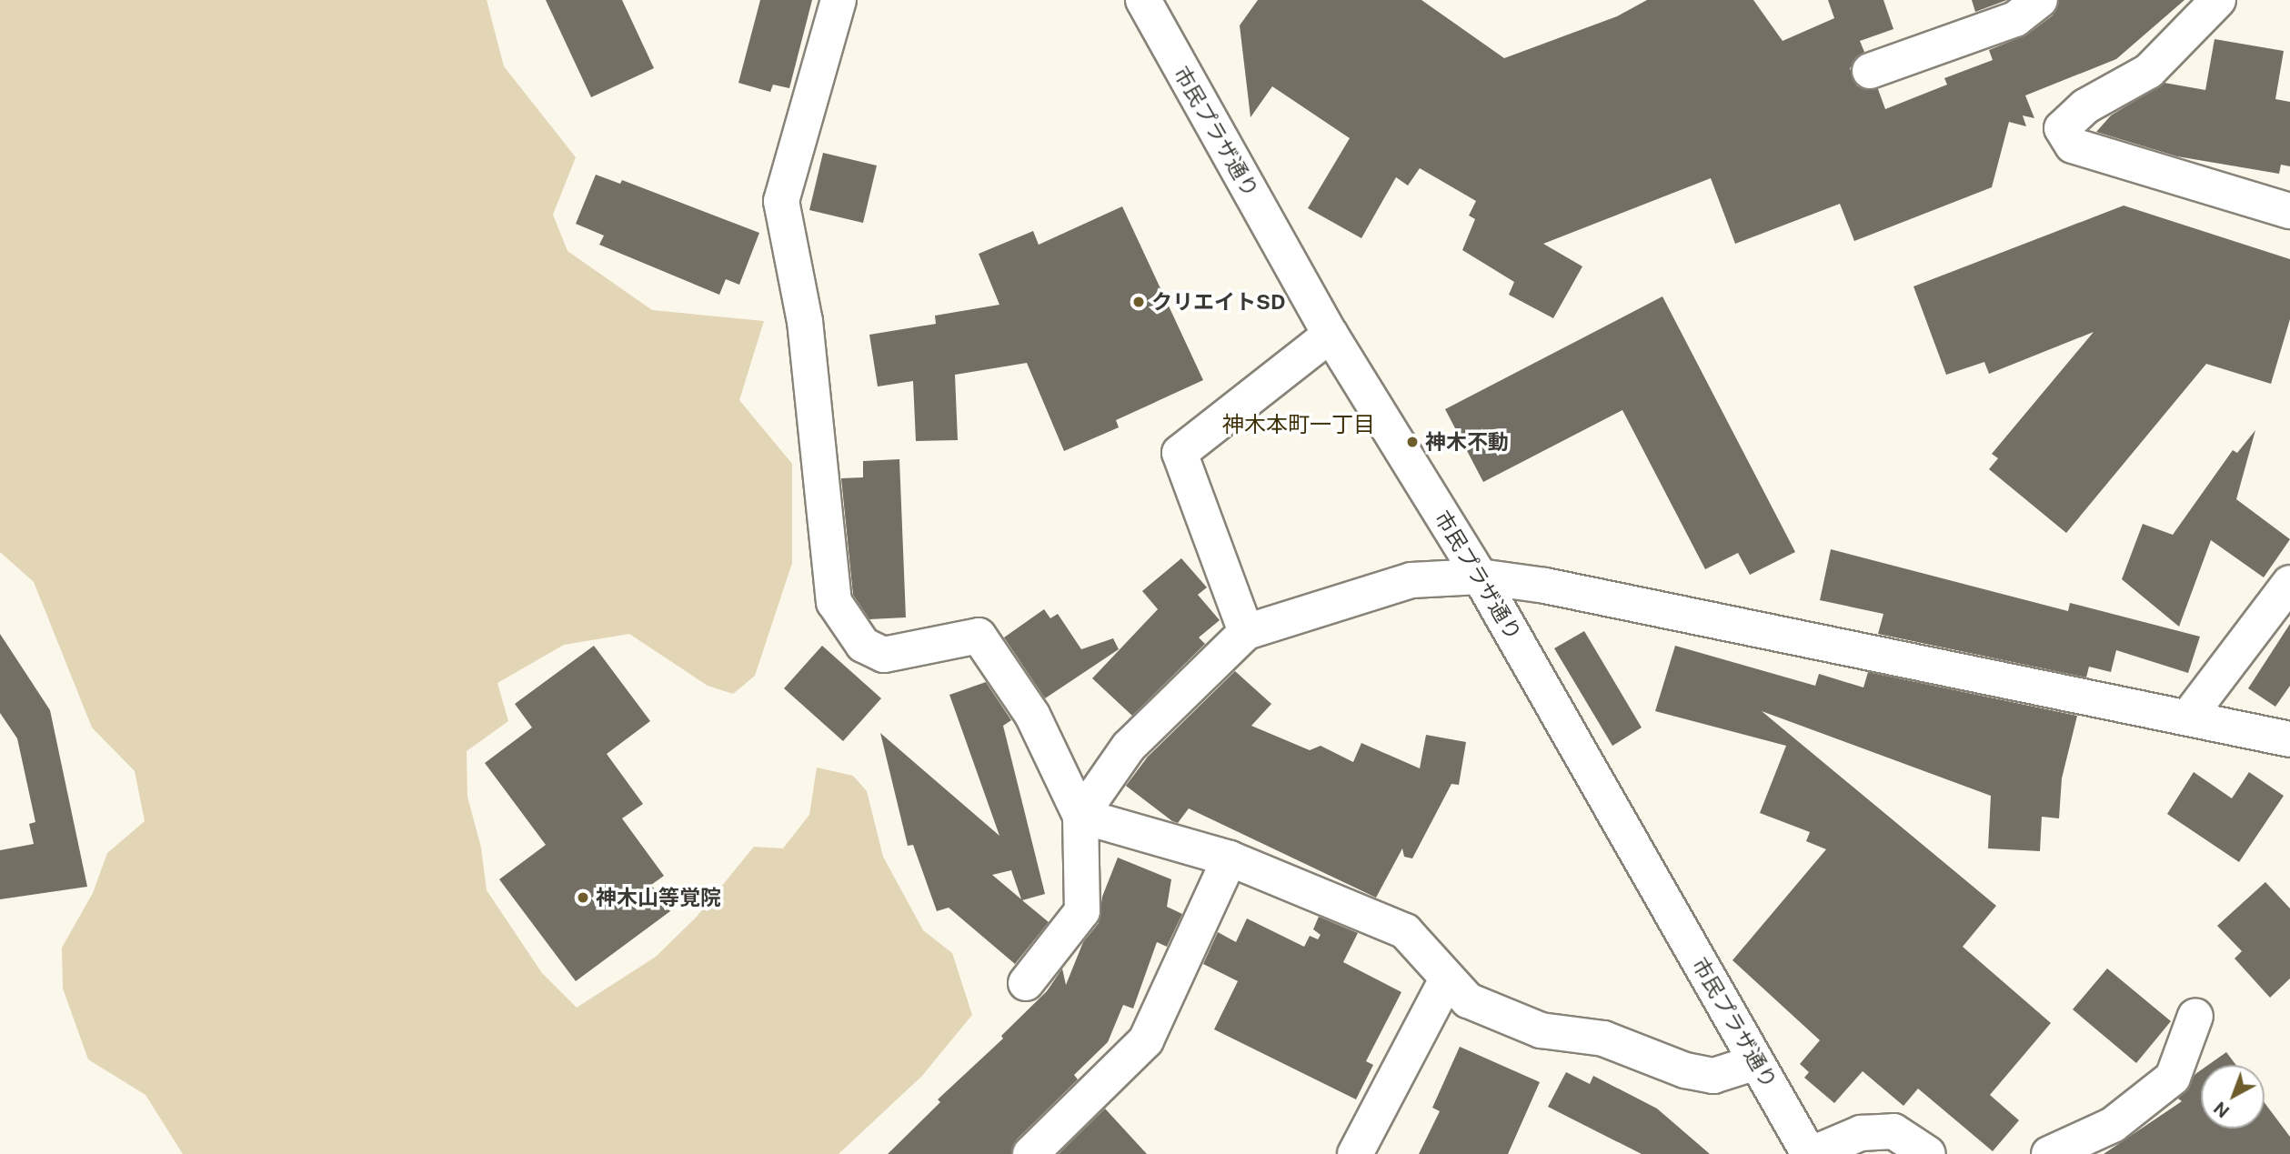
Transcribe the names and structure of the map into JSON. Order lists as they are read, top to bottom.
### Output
{
  "streets": {
    "street": ["市民プラザ通り"]
  },
  "districts": ["神木本町一丁目"],
  "places": ["クリエイトSD", "神木不動", "神木山等覚院"],
  "north": "bottom left"
}
